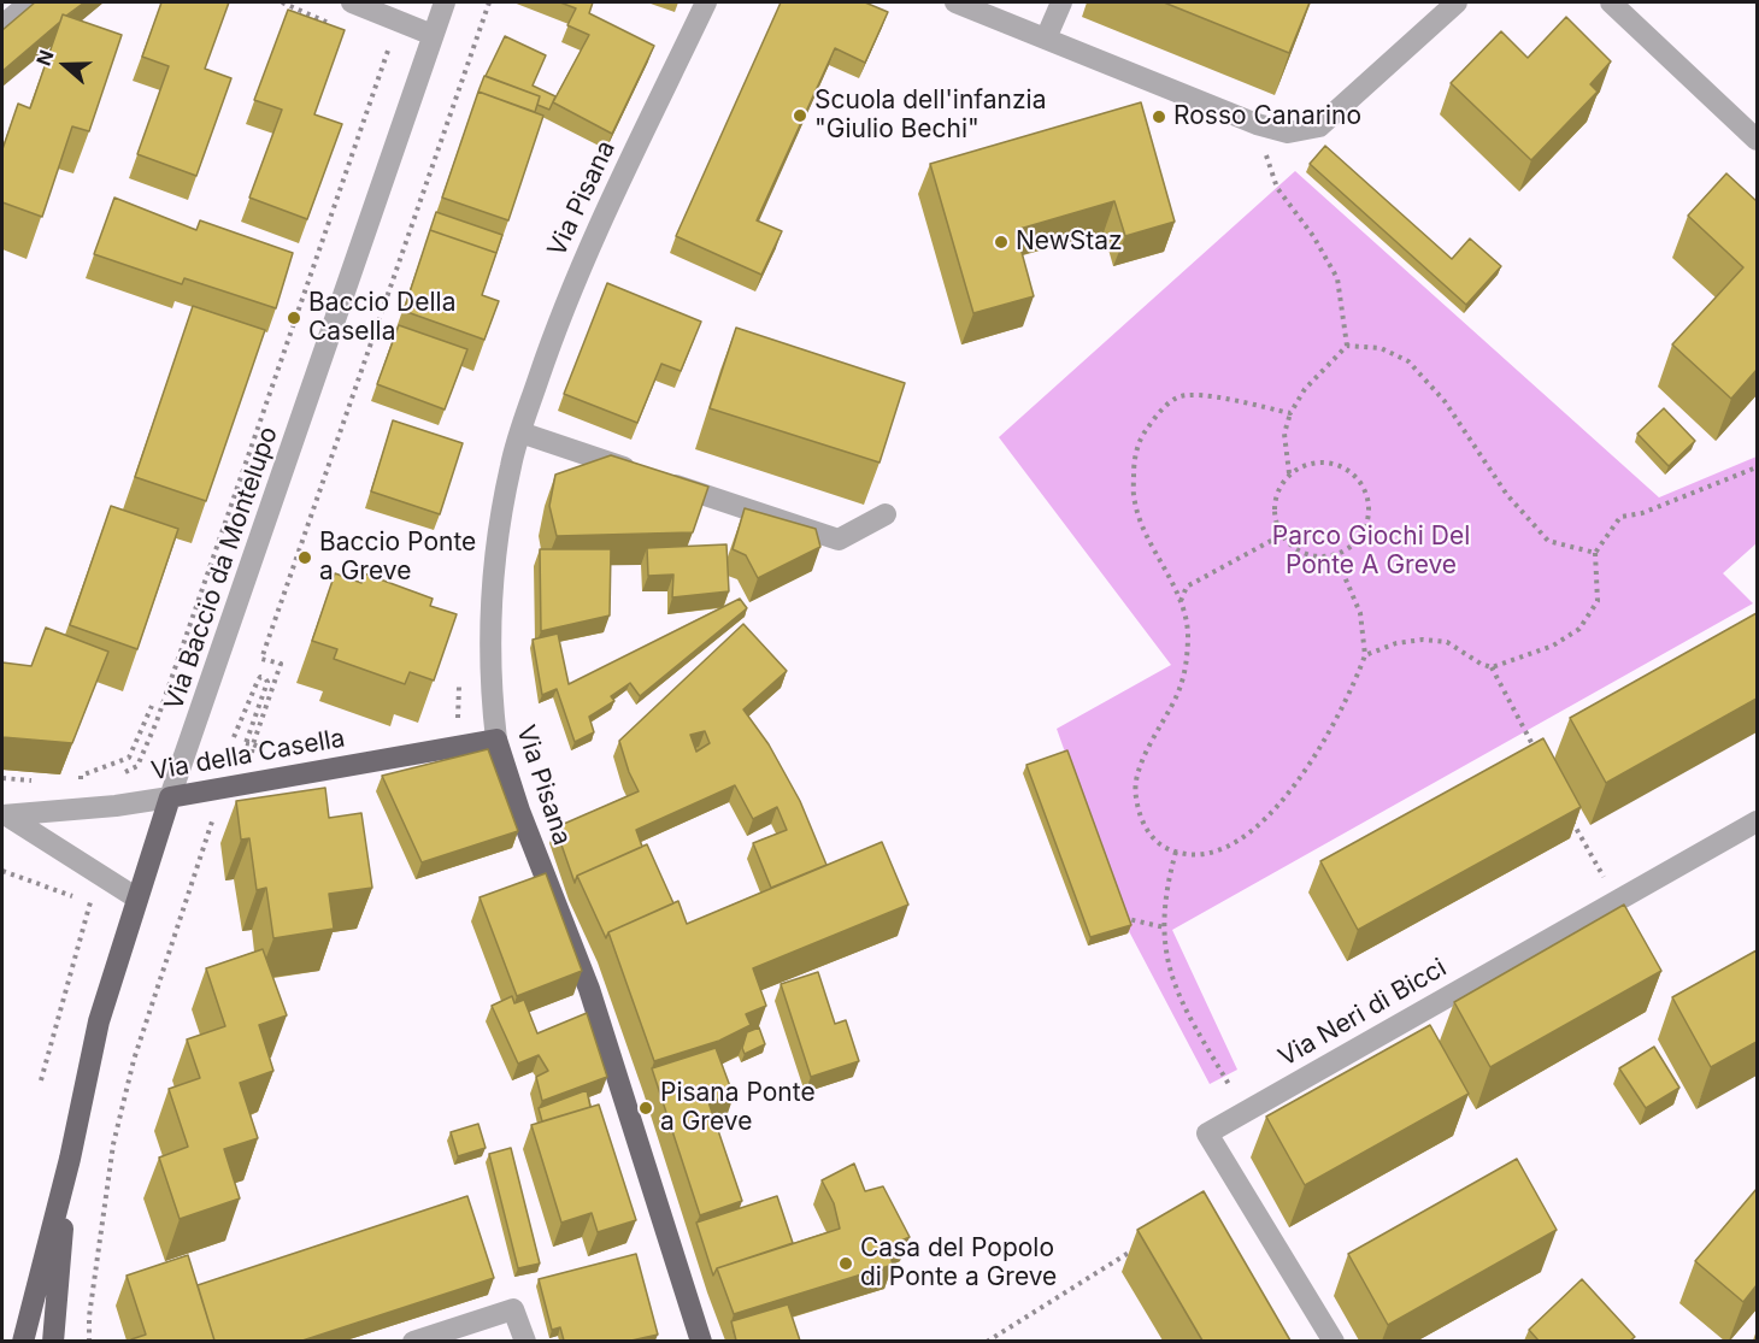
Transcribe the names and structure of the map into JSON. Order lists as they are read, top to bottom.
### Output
{
  "streets": {
    "main road": ["Via Pisana", "Via Baccio da Montelupo", "Via della Casella"],
    "street": ["Via Neri di Bicci"]
  },
  "crossings": [
    ["Via Pisana", "Via della Casella"],
    ["Via Baccio da Montelupo", "Via della Casella"]
  ],
  "parks": ["Parco Giochi Del Ponte A Greve"],
  "places": [
    "Scuola dell'infanzia \"Giulio Bechi\"",
    "Rosso Canarino",
    "NewStaz",
    "Baccio Della Casella",
    "Baccio Ponte a Greve",
    "Pisana Ponte a Greve",
    "Casa del Popolo di Ponte a Greve"
  ],
  "north": "left"
}
